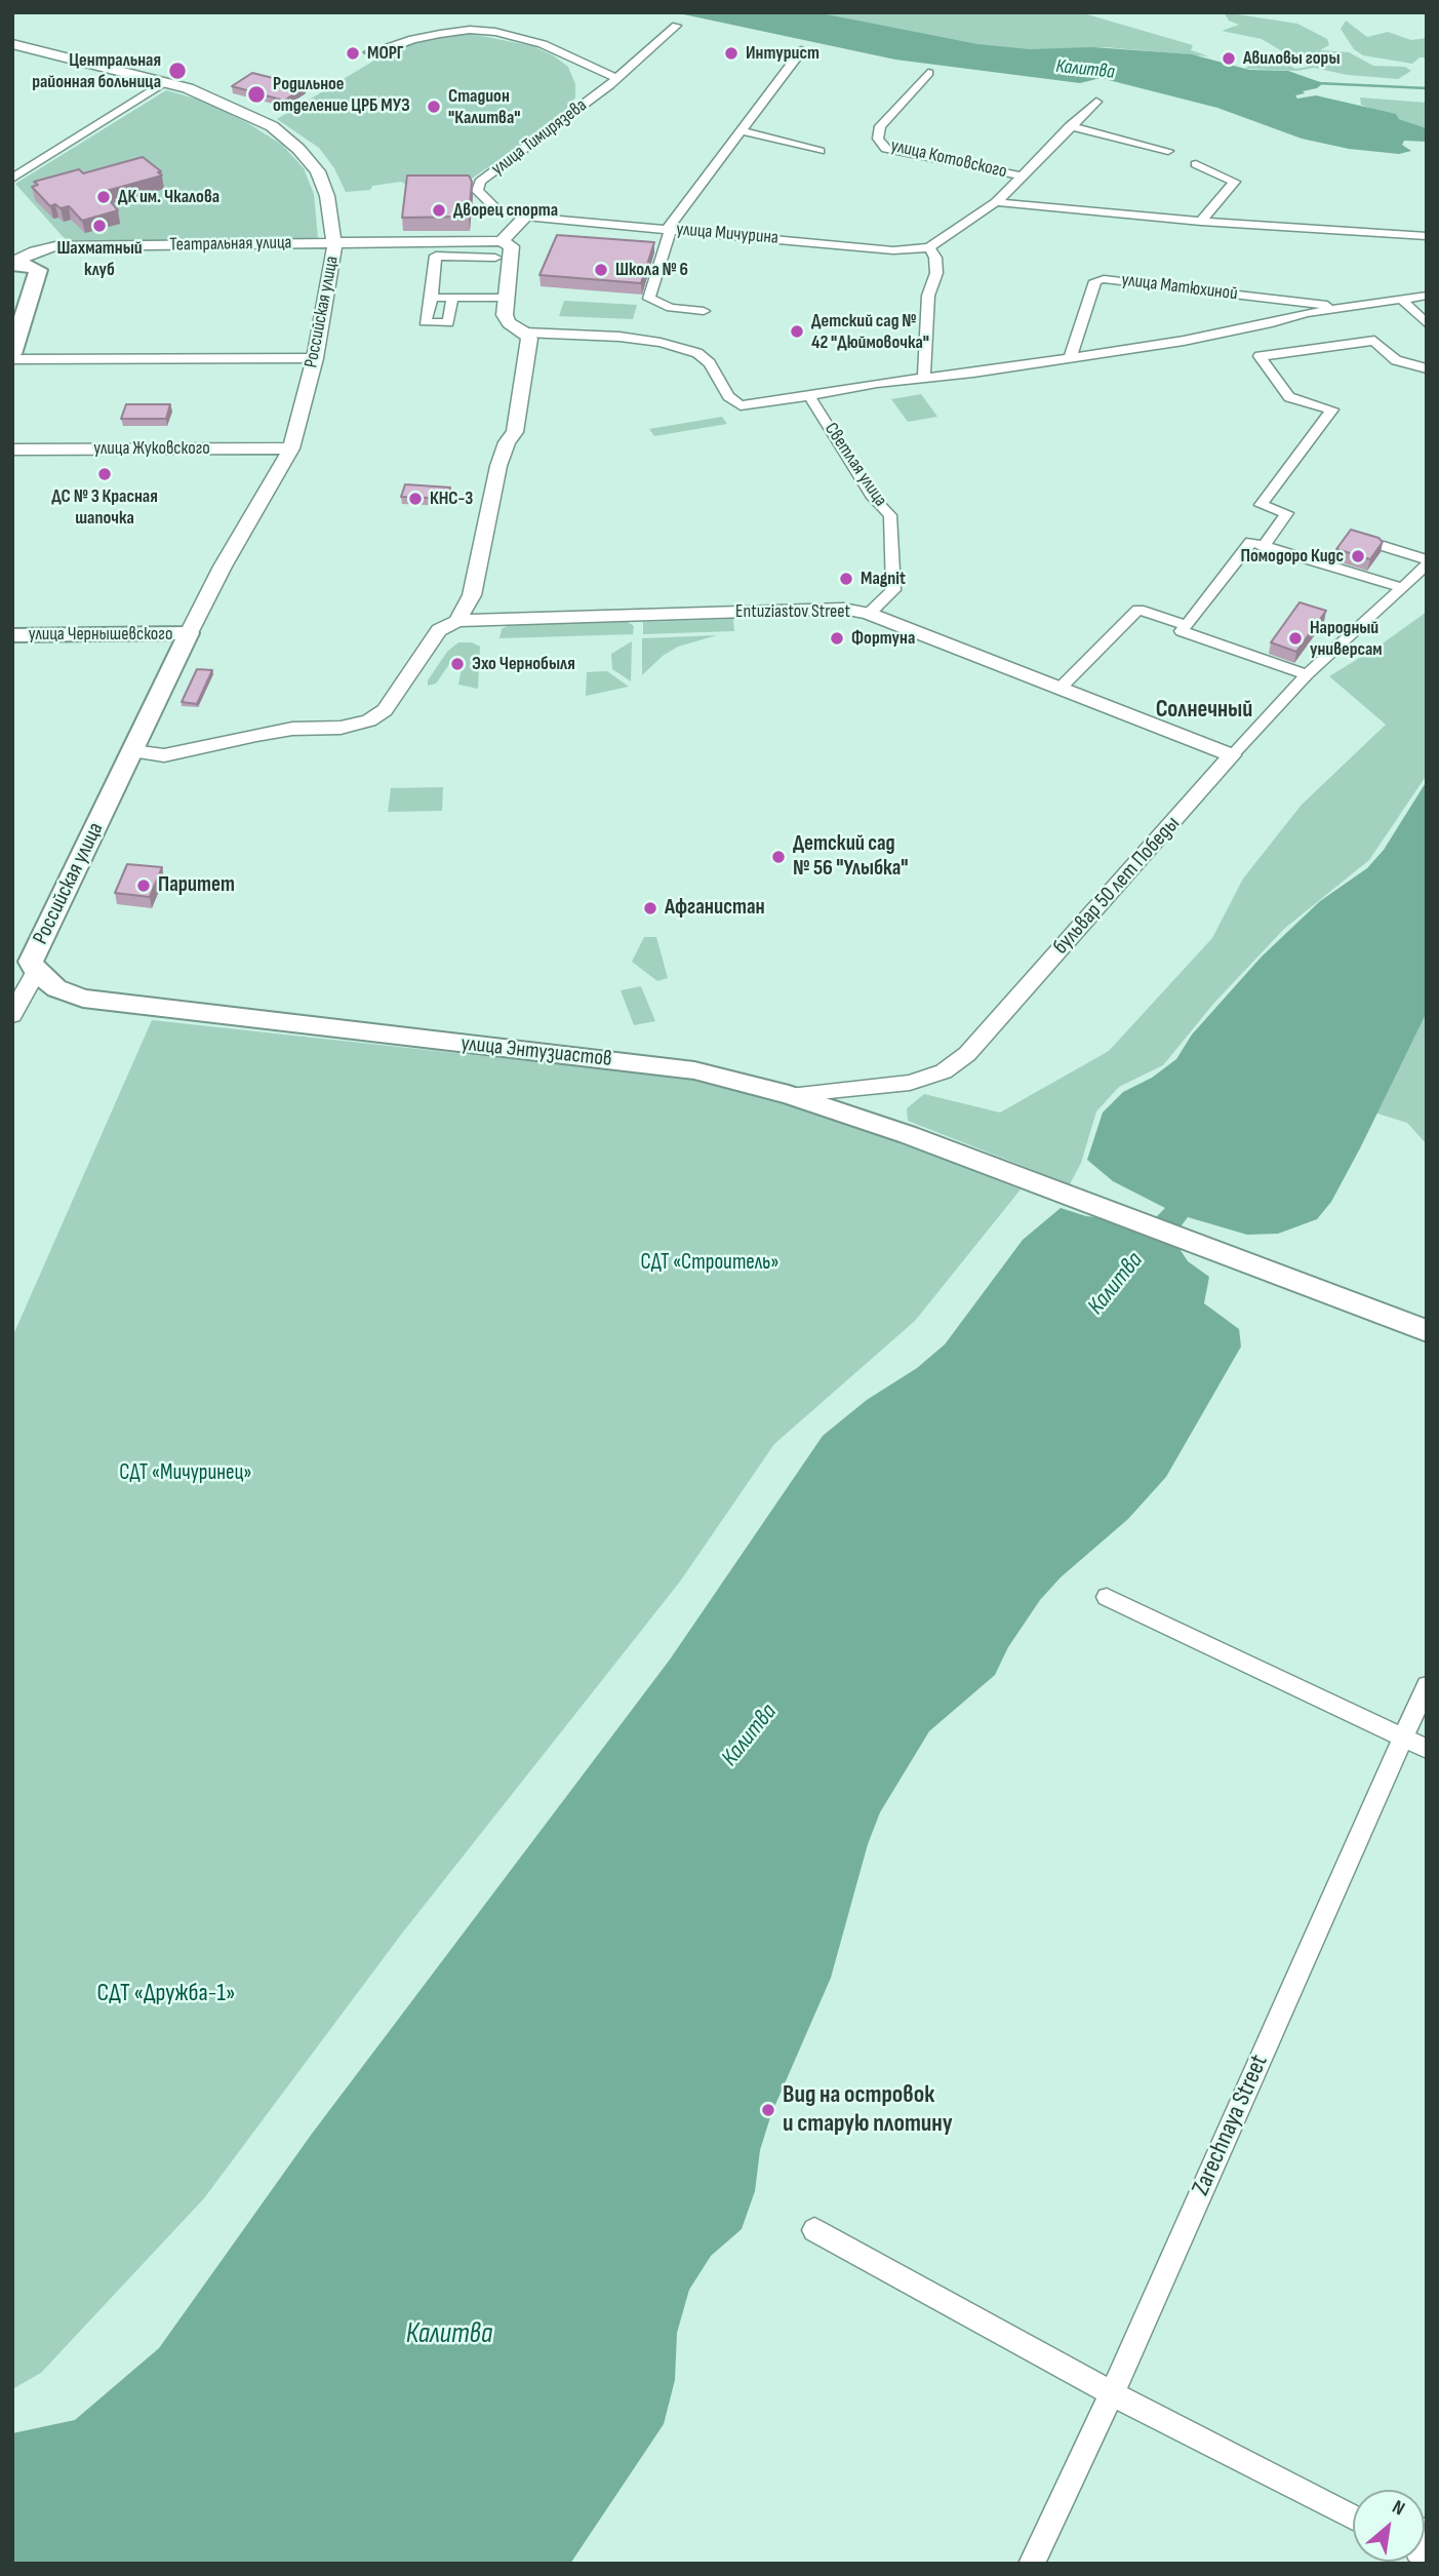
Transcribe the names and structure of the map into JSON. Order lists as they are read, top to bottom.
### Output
{
  "streets": {
    "main road": ["Российская улица", "улица Чернышевского", "улица Энтузиастов"],
    "street": [
      "улица Тимирязева",
      "улица Котовского",
      "улица Мичурина",
      "Театральная улица",
      "улица Матюхиной",
      "улица Жуковского",
      "Светлая улица",
      "Entuziastov Street",
      "бульвар 50 лет Победы",
      "Zarechnaya Street"
    ]
  },
  "crossings": [
    ["улица Тимирязева", "улица Мичурина"],
    ["Театральная улица", "Российская улица"],
    ["Российская улица", "улица Жуковского"],
    ["Российская улица", "улица Чернышевского"],
    ["Российская улица", "улица Энтузиастов"],
    ["Светлая улица", "Entuziastov Street"],
    ["Entuziastov Street", "бульвар 50 лет Победы"],
    ["бульвар 50 лет Победы", "улица Энтузиастов"]
  ],
  "districts": ["Солнечный"],
  "water": ["Калитва"],
  "parks": ["СДТ «Строитель»", "СДТ «Мичуринец»", "СДТ «Дружба-1»"],
  "places": [
    "МОРГ",
    "Интурист",
    "Авиловы горы",
    "Центральная районная больница",
    "Родильное отделение ЦРБ МУЗ",
    "Стадион \"Калитва\"",
    "ДК им. Чкалова",
    "Дворец спорта",
    "Шахматный клуб",
    "Школа № 6",
    "Детский сад № 42 \"Дюймовочка\"",
    "ДС № 3 Красная шапочка",
    "КНС-3",
    "Помодоро Кидс",
    "Magnit",
    "Фортуна",
    "Народный универсам",
    "Эхо Чернобыля",
    "Детский сад № 56 \"Улыбка\"",
    "Паритет",
    "Афганистан",
    "Вид на островок и старую плотину"
  ],
  "north": "top right"
}
